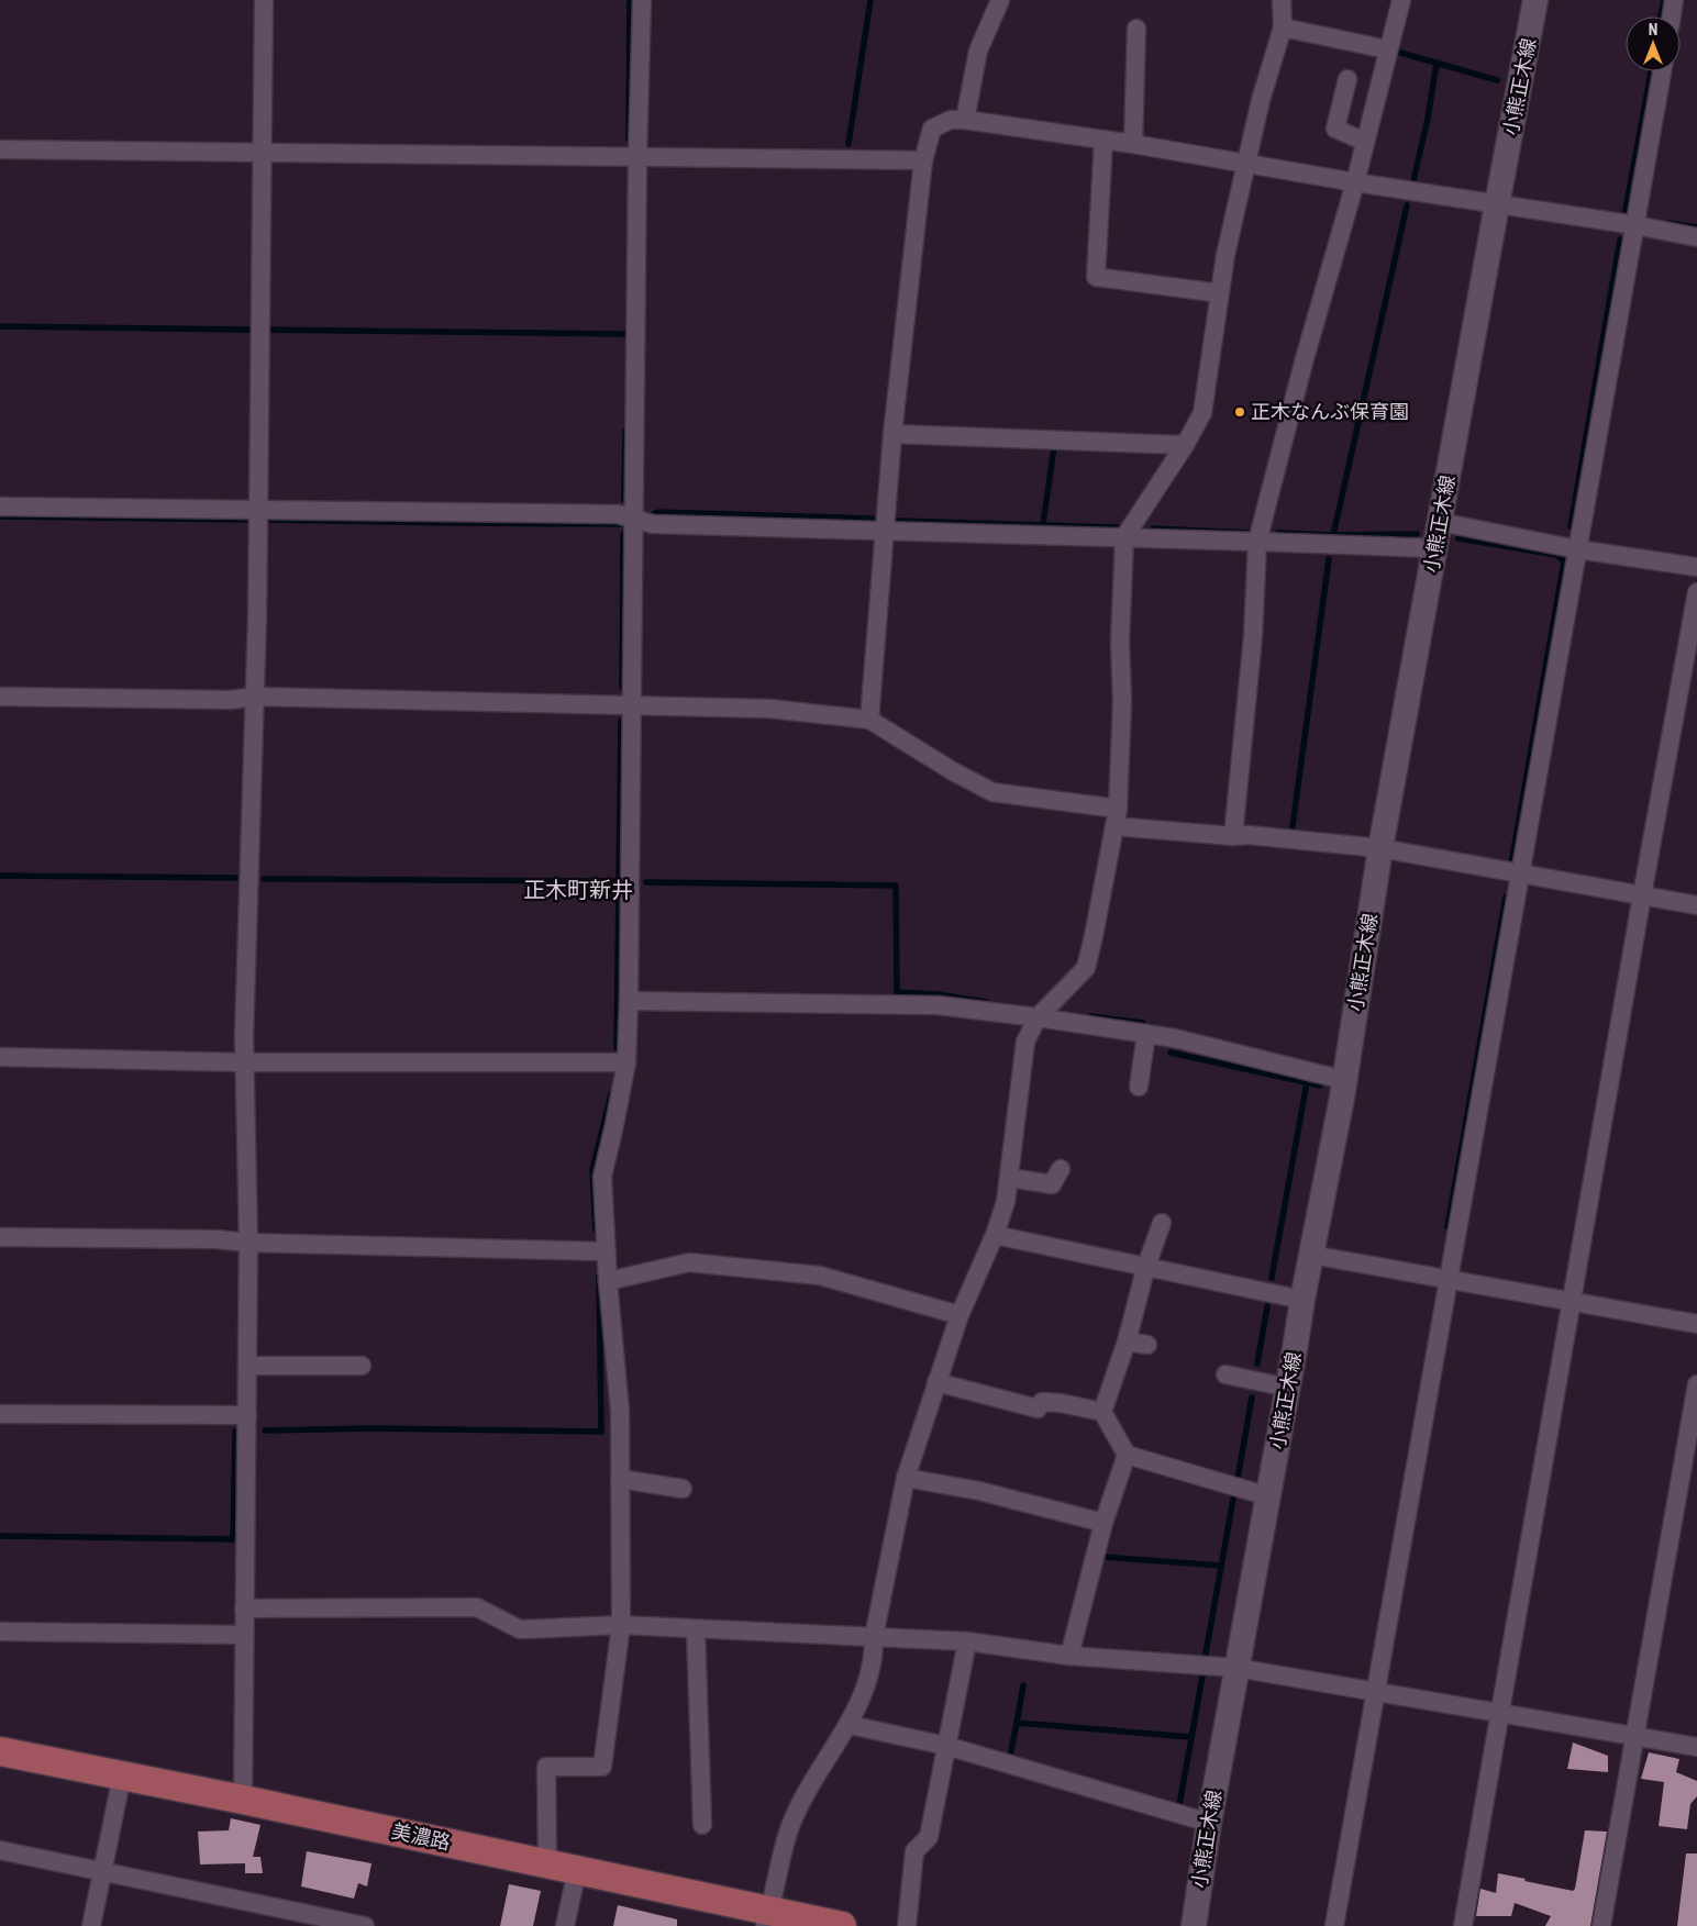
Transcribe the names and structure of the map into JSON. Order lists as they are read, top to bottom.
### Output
{
  "streets": {
    "main road": ["小熊正木線", "美濃路"]
  },
  "districts": ["正木町新井"],
  "places": ["正木なんぶ保育園"],
  "north": "top"
}
